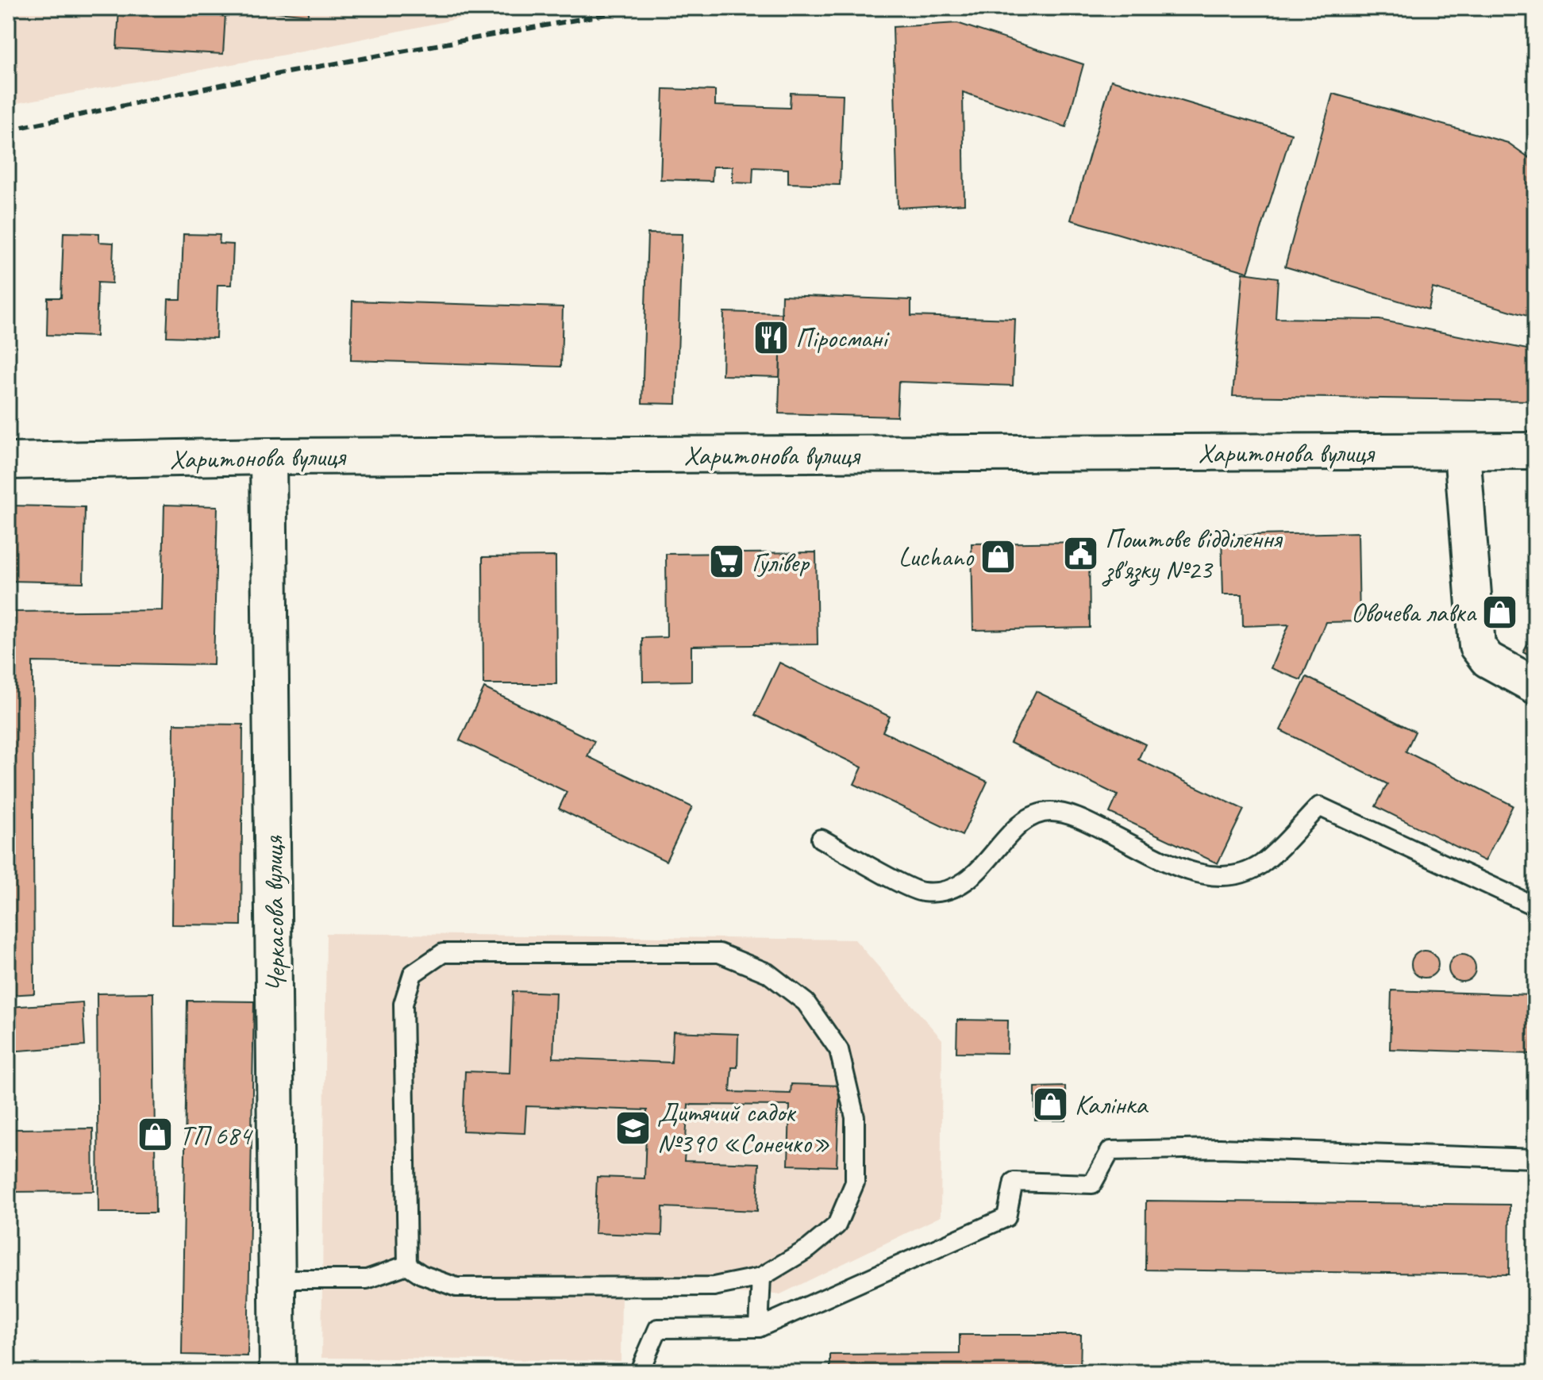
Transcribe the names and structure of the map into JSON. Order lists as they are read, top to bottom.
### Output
{
  "streets": {
    "street": ["Харитонова вулиця", "Черкасова вулиця"]
  },
  "crossings": [
    ["Харитонова вулиця", "Черкасова вулиця"]
  ],
  "places": {
    "restaurant": ["Піросмані"],
    "public building": ["Поштове відділення зв'язку №23"],
    "shop": [
      "Luchano",
      "Овочева лавка",
      "Калінка",
      "ТП 684"
    ],
    "supermarket": ["Гулівер"],
    "school or university": ["Дитячий садок №390 «Сонечко»"]
  }
}
